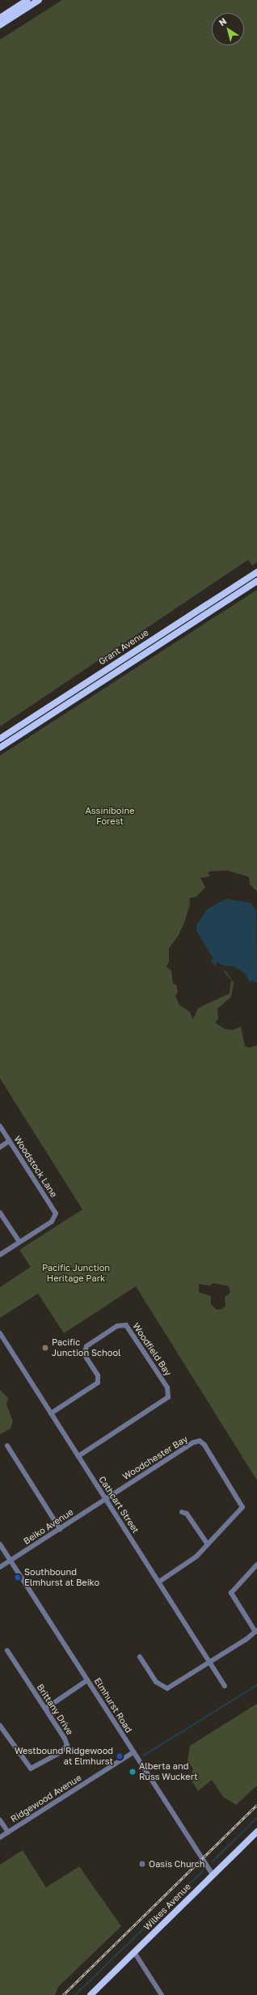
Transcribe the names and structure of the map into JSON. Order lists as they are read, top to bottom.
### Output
{
  "streets": {
    "main road": ["Grant Avenue", "Wilkes Avenue"],
    "street": [
      "Woodstock Lane",
      "Woodfield Bay",
      "Woodchester Bay",
      "Cathcart Street",
      "Beiko Avenue",
      "Elmhurst Road",
      "Brittany Drive",
      "Ridgewood Avenue"
    ]
  },
  "crossings": [
    ["Woodfield Bay", "Cathcart Street"],
    ["Woodchester Bay", "Cathcart Street"],
    ["Woodchester Bay", "Beiko Avenue"],
    ["Cathcart Street", "Beiko Avenue"],
    ["Beiko Avenue", "Elmhurst Road"],
    ["Elmhurst Road", "Ridgewood Avenue"],
    ["Elmhurst Road", "Wilkes Avenue"]
  ],
  "parks": ["Assiniboine Forest", "Pacific Junction Heritage Park"],
  "places": [
    "Pacific Junction School",
    "Southbound Elmhurst at Beiko",
    "Westbound Ridgewood at Elmhurst",
    "Alberta and Russ Wuckert",
    "Oasis Church"
  ],
  "north": "top left"
}
